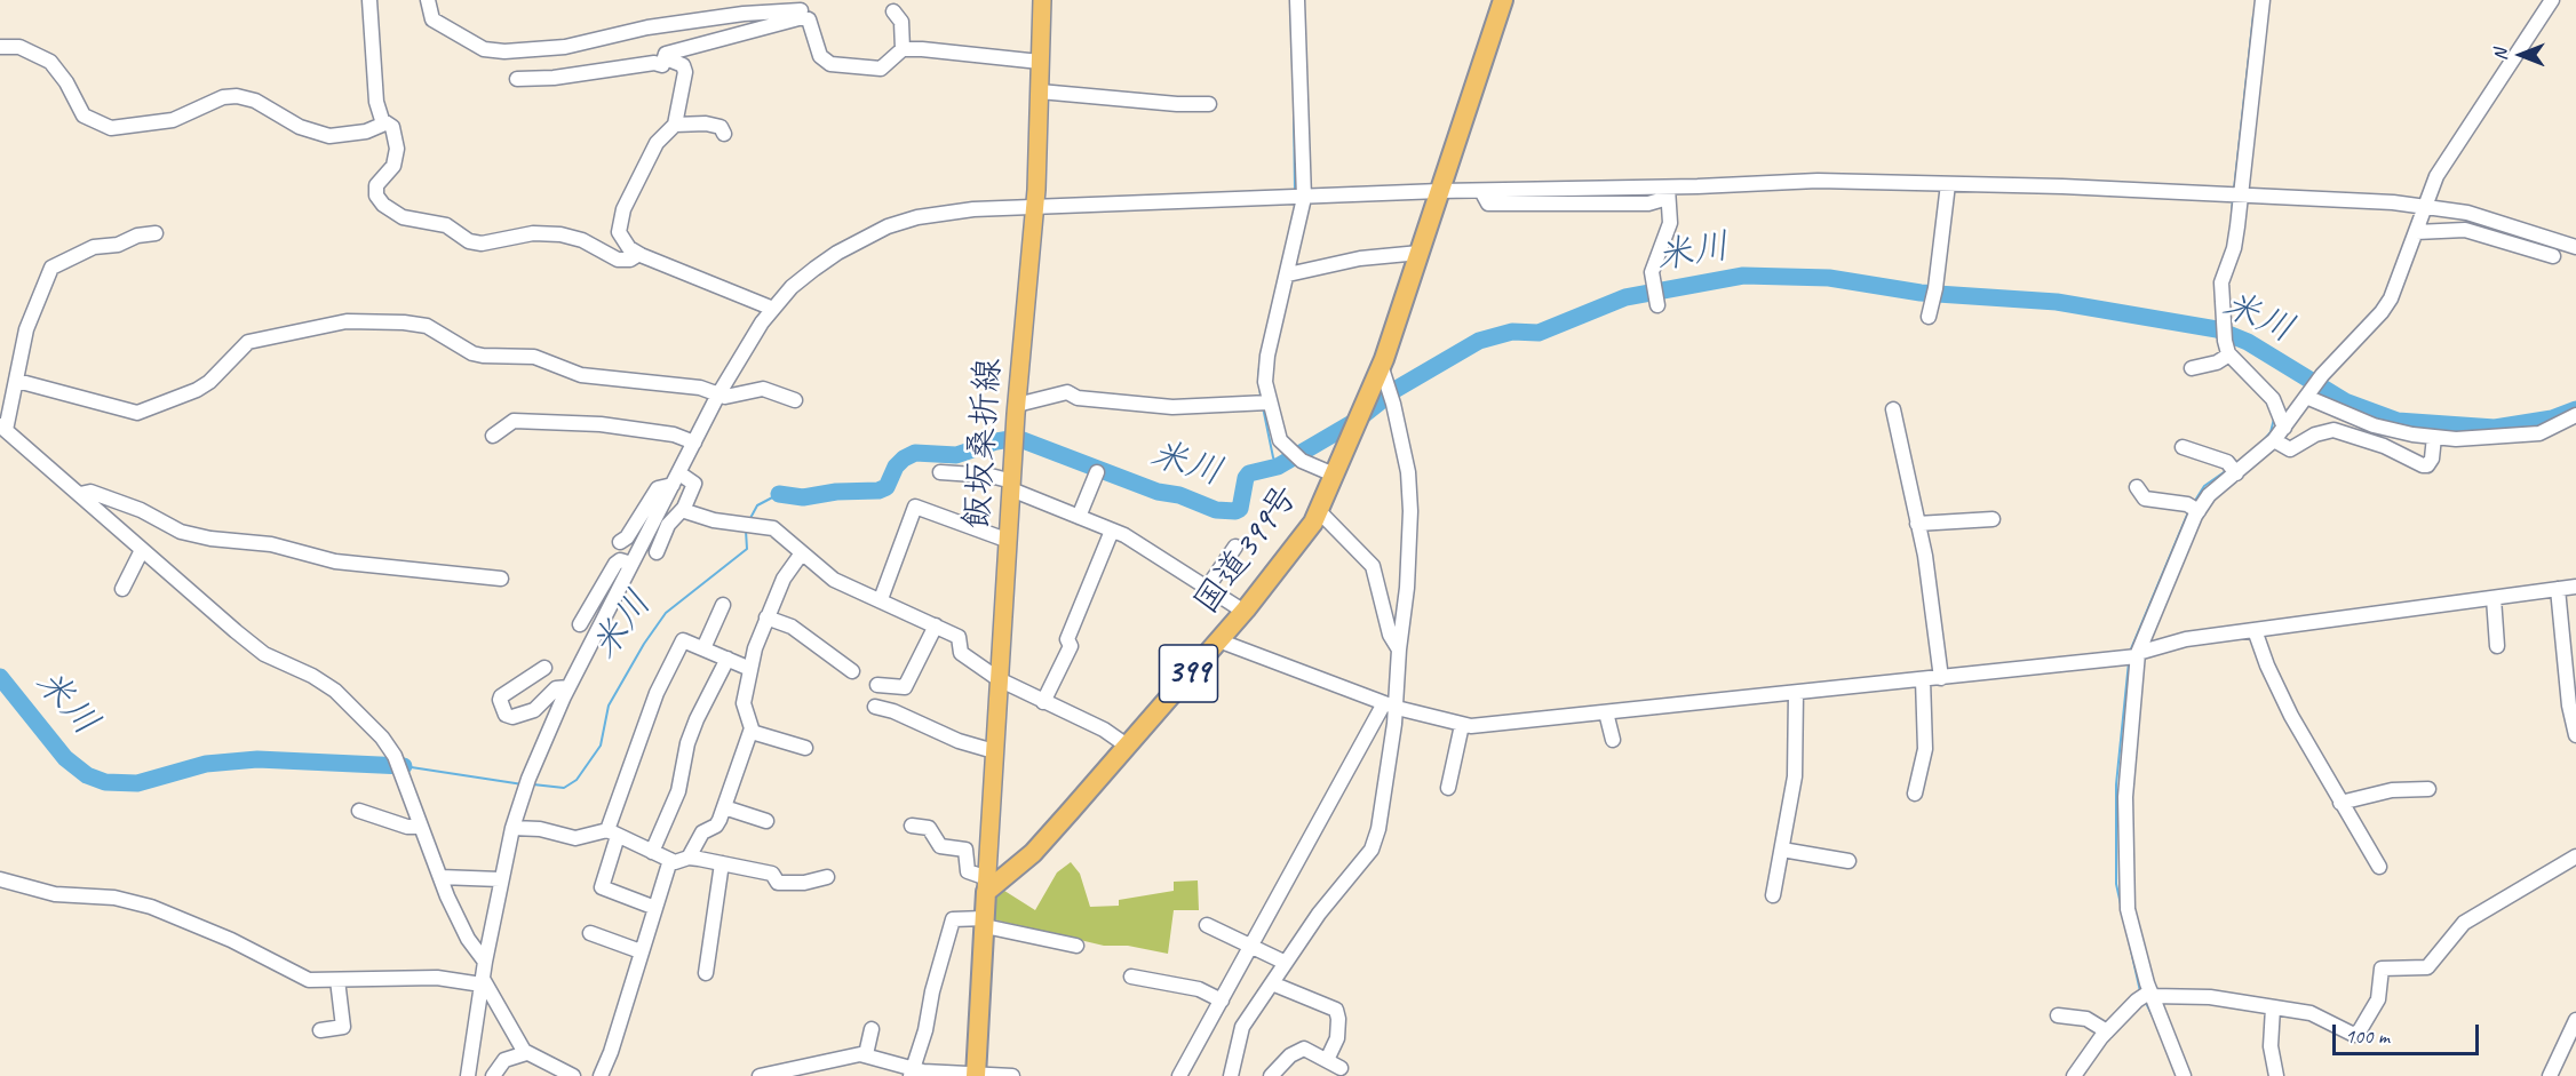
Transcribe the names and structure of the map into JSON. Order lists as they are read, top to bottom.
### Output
{
  "streets": {
    "highway": ["国道399号", "399"],
    "main road": ["飯坂桑折線"]
  },
  "crossings": [
    ["飯坂桑折線", "国道399号"]
  ],
  "water": ["米川"],
  "scale_bar": "100 m",
  "north": "left"
}
